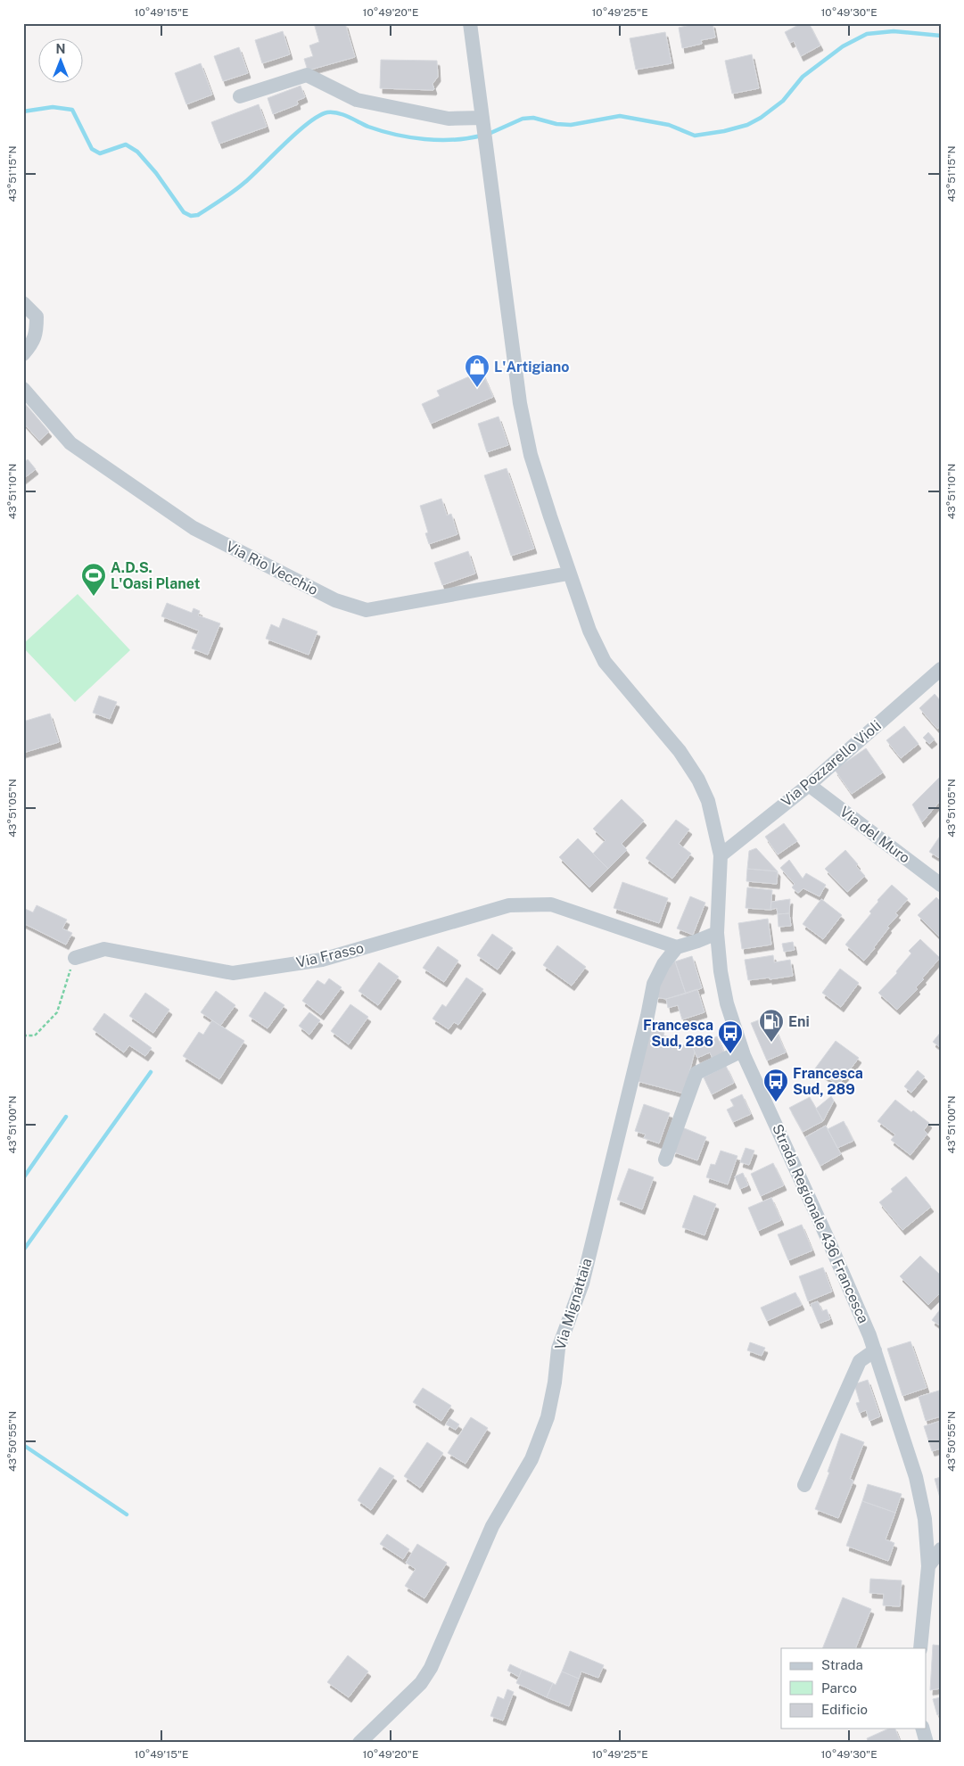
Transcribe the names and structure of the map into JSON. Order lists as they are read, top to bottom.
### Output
{
  "streets": {
    "street": [
      "Via Rio Vecchio",
      "Via Pozzarello Violi",
      "Via del Muro",
      "Via Frasso",
      "Strada Regionale 436 Francesca",
      "Via Mignattaia"
    ]
  },
  "crossings": [
    ["Via Rio Vecchio", "Strada Regionale 436 Francesca"],
    ["Via Pozzarello Violi", "Via del Muro"],
    ["Via Pozzarello Violi", "Strada Regionale 436 Francesca"],
    ["Via Frasso", "Via Mignattaia"]
  ],
  "places": {
    "shop": ["L'Artigiano"],
    "sports": ["A.D.S. L'Oasi Planet"],
    "fuel station": ["Eni"],
    "bus stop": ["Francesca Sud, 286", "Francesca Sud, 289"]
  },
  "legend": ["Strada", "Parco", "Edificio"],
  "north": "top",
  "coordinates": [
    "10°49'15\"E",
    "10°49'20\"E",
    "10°49'25\"E",
    "10°49'30\"E",
    "43°51'15\"N",
    "43°51'10\"N",
    "43°51'05\"N",
    "43°51'00\"N",
    "43°50'55\"N"
  ]
}
